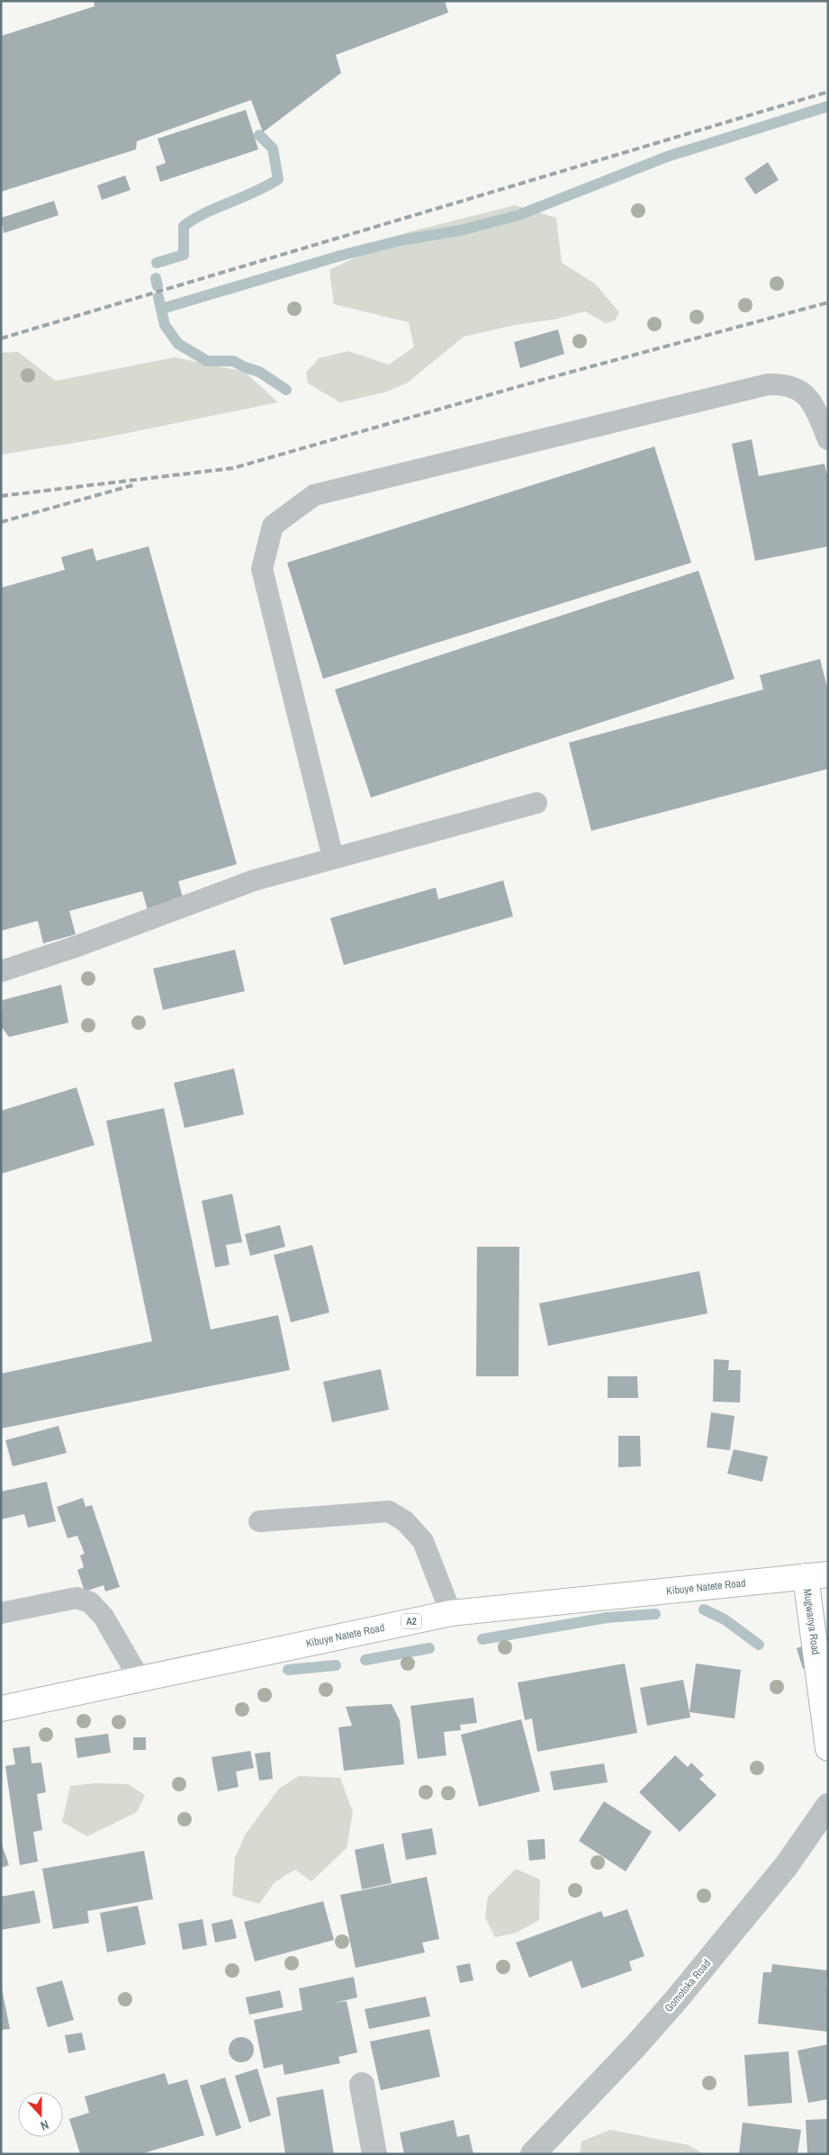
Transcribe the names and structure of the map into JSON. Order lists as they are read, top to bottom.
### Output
{
  "streets": {
    "main road": ["Kibuye Natete Road", "A2", "Mugwanya Road"],
    "street": ["Gomotoka Road"]
  },
  "crossings": [
    ["Kibuye Natete Road", "Mugwanya Road"]
  ],
  "north": "bottom"
}
